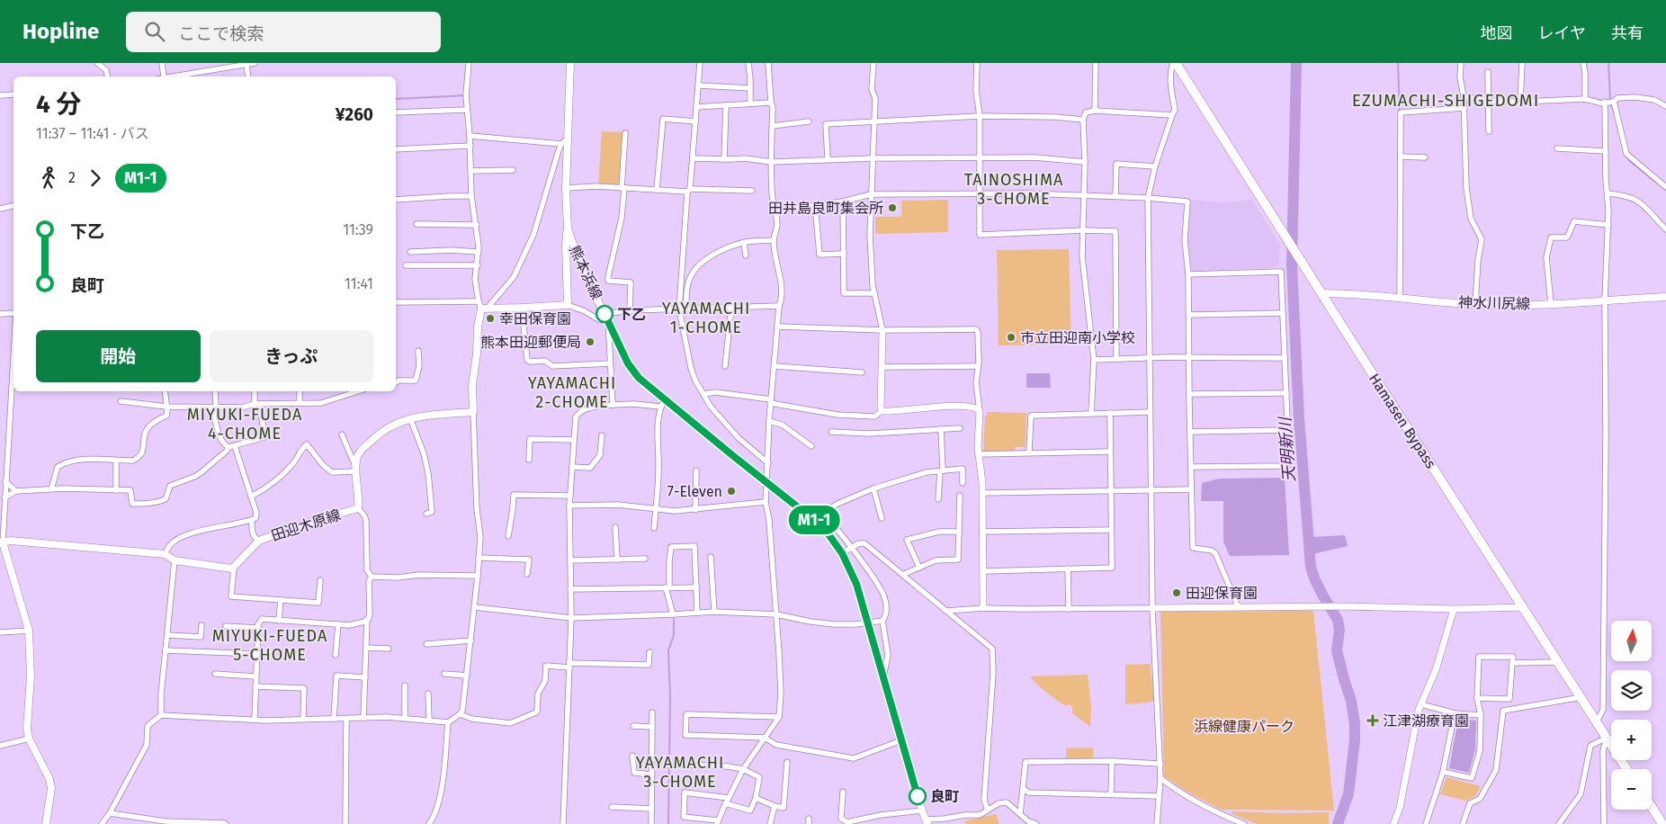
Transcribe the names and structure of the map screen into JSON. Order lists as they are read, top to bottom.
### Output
{
  "streets": {
    "highway": ["Hamasen Bypass"],
    "main road": ["熊本浜線", "神水川尻線", "田迎木原線"]
  },
  "crossings": [
    ["神水川尻線", "Hamasen Bypass"]
  ],
  "districts": [
    "EZUMACHI-SHIGEDOMI",
    "TAINOSHIMA 3-CHOME",
    "YAYAMACHI 1-CHOME",
    "YAYAMACHI 2-CHOME",
    "MIYUKI-FUEDA 4-CHOME",
    "MIYUKI-FUEDA 5-CHOME",
    "YAYAMACHI 3-CHOME"
  ],
  "water": ["天明新川"],
  "parks": ["浜線健康パーク"],
  "places": {
    "other": [
      "田井島良町集会所",
      "下乙",
      "幸田保育園",
      "市立田迎南小学校",
      "熊本田迎郵便局",
      "7-Eleven",
      "田迎保育園",
      "良町"
    ],
    "health": ["江津湖療育園"]
  },
  "lines": ["bus line M1-1"],
  "north": "top",
  "page": {
    "header": "Hopline",
    "search": "ここで検索",
    "nav": ["地図", "レイヤ", "共有"],
    "on_map": "M1-1",
    "heading": ["4 分", "11:37 – 11:41 · バス", "¥260"],
    "legs": ["2", "M1-1"],
    "list": [
      {
        "name": "下乙",
        "value": "11:39"
      },
      {
        "name": "良町",
        "value": "11:41"
      }
    ],
    "buttons": ["開始", "きっぷ"],
    "map_buttons": ["+", "−"]
  }
}
